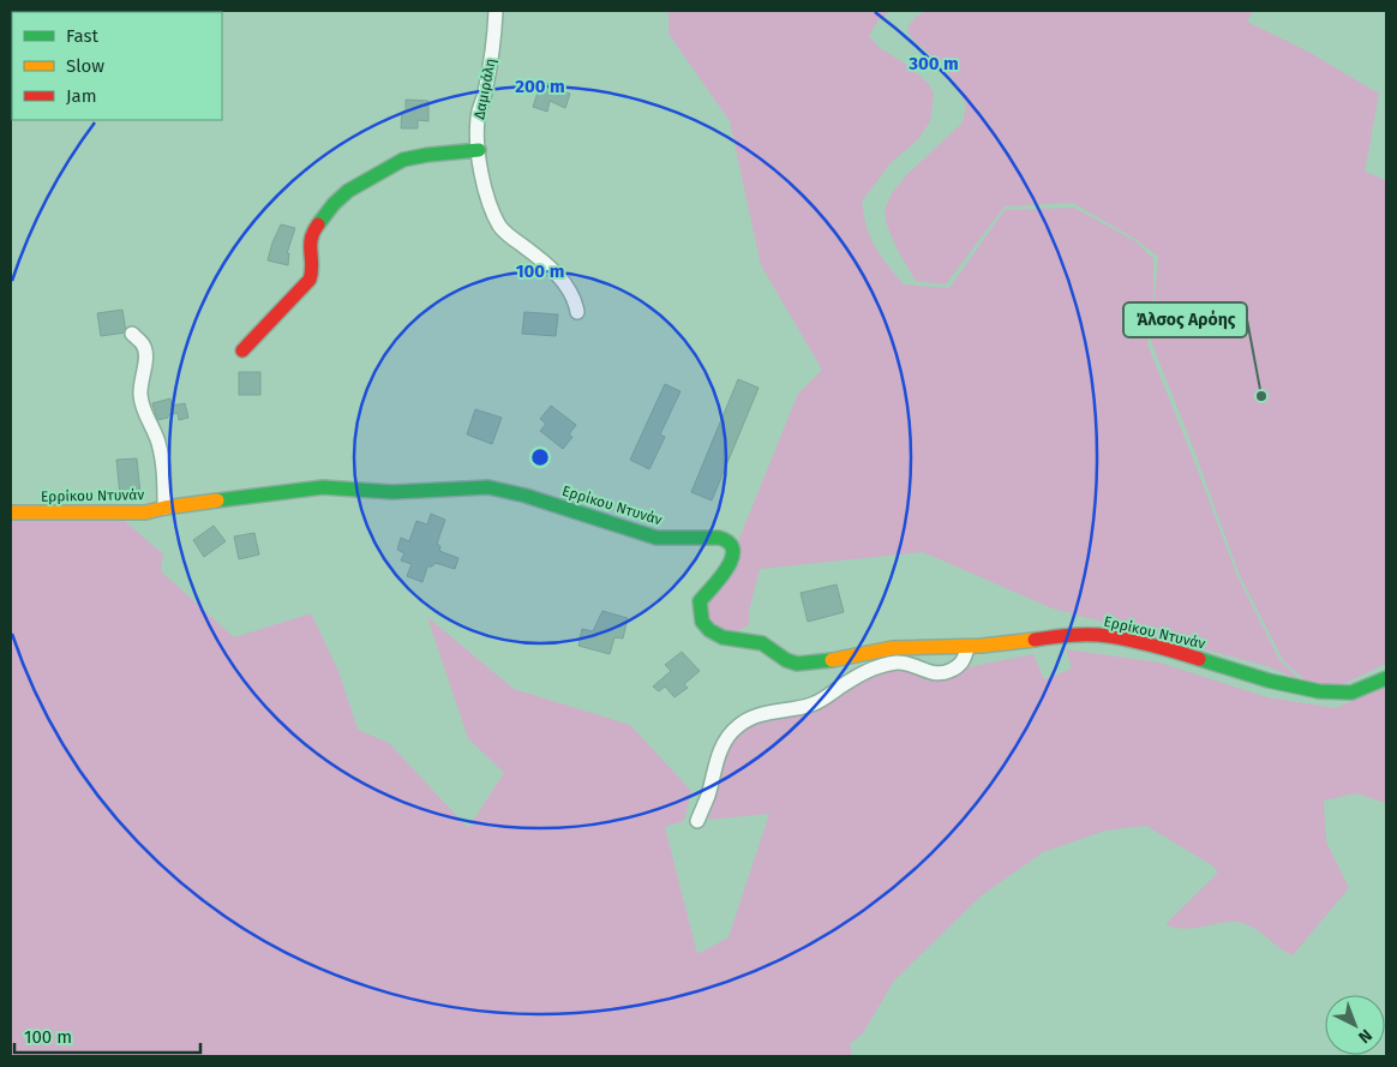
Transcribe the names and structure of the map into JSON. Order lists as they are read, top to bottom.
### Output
{
  "streets": {
    "street": ["Δαμιράλη", "Ερρίκου Ντυνάν"]
  },
  "places": ["Άλσος Αρόης"],
  "legend": ["Fast", "Slow", "Jam"],
  "scale_bar": "100 m",
  "north": "bottom right",
  "rings": ["300 m", "200 m", "100 m"]
}
